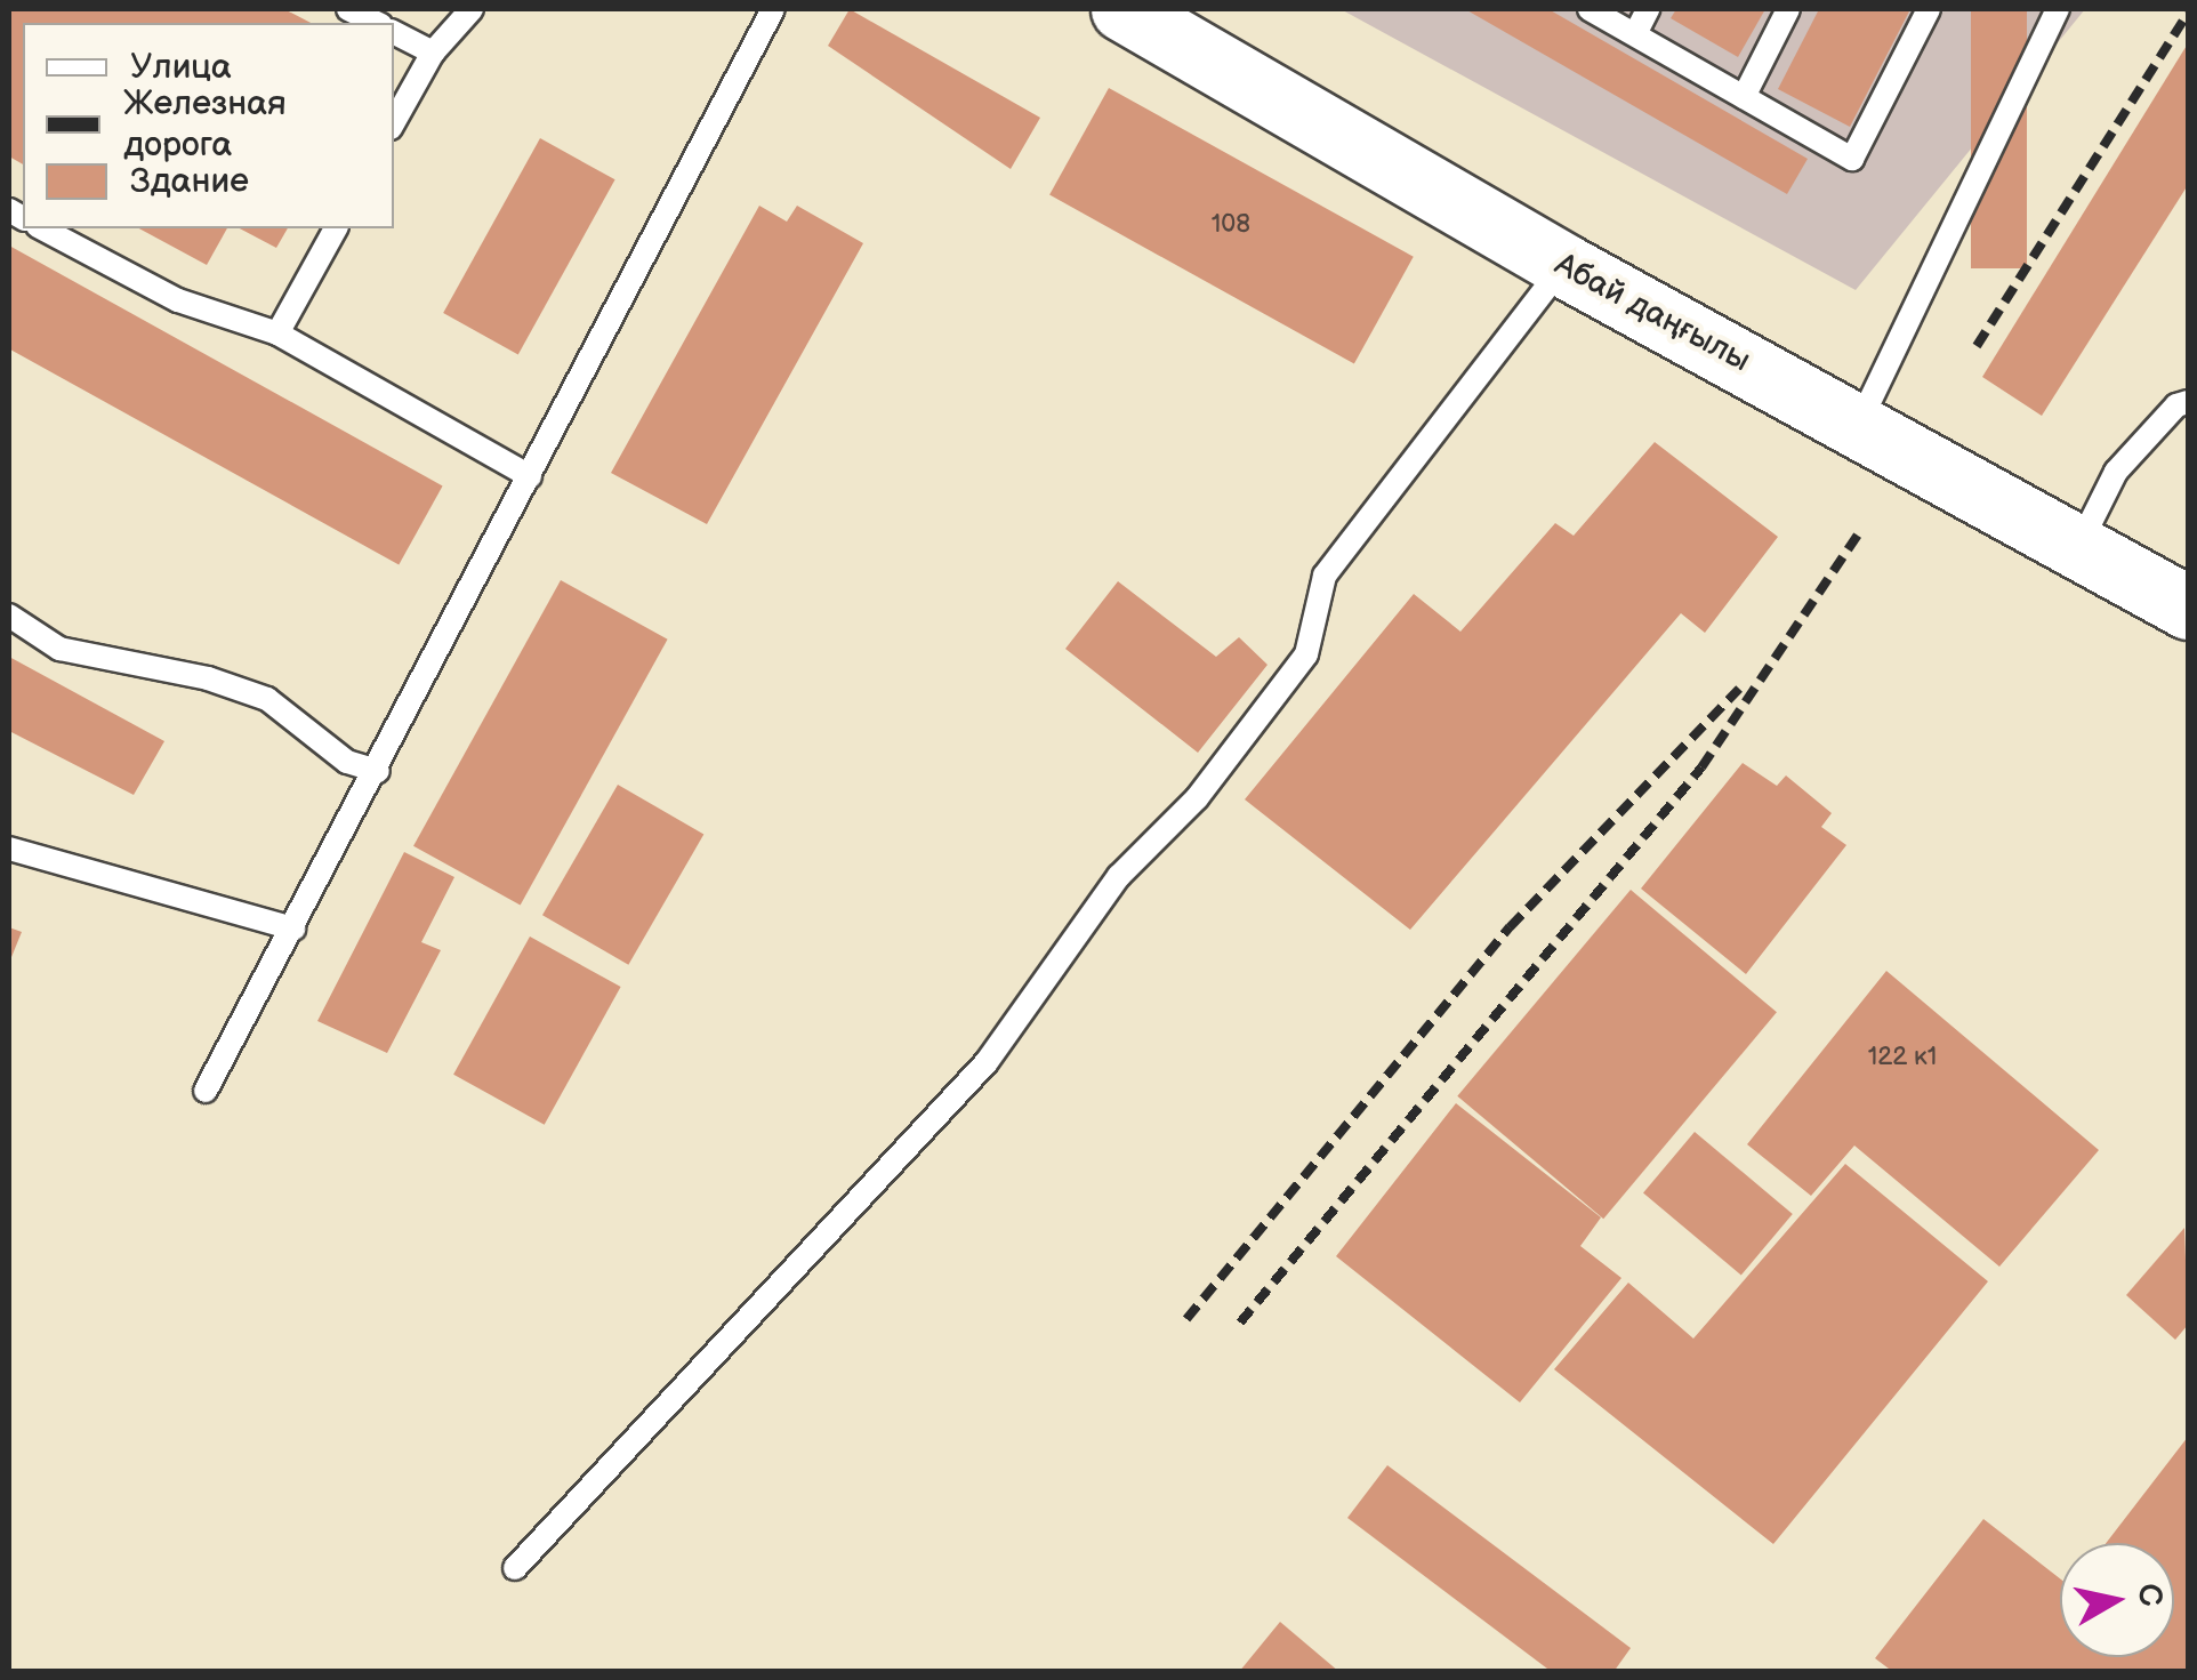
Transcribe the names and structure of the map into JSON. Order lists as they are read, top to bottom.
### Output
{
  "streets": {
    "main road": ["Абай даңғылы"]
  },
  "house_numbers": ["108", "122 к1"],
  "legend": ["Улица", "Железная дорога", "Здание"],
  "north": "right"
}
